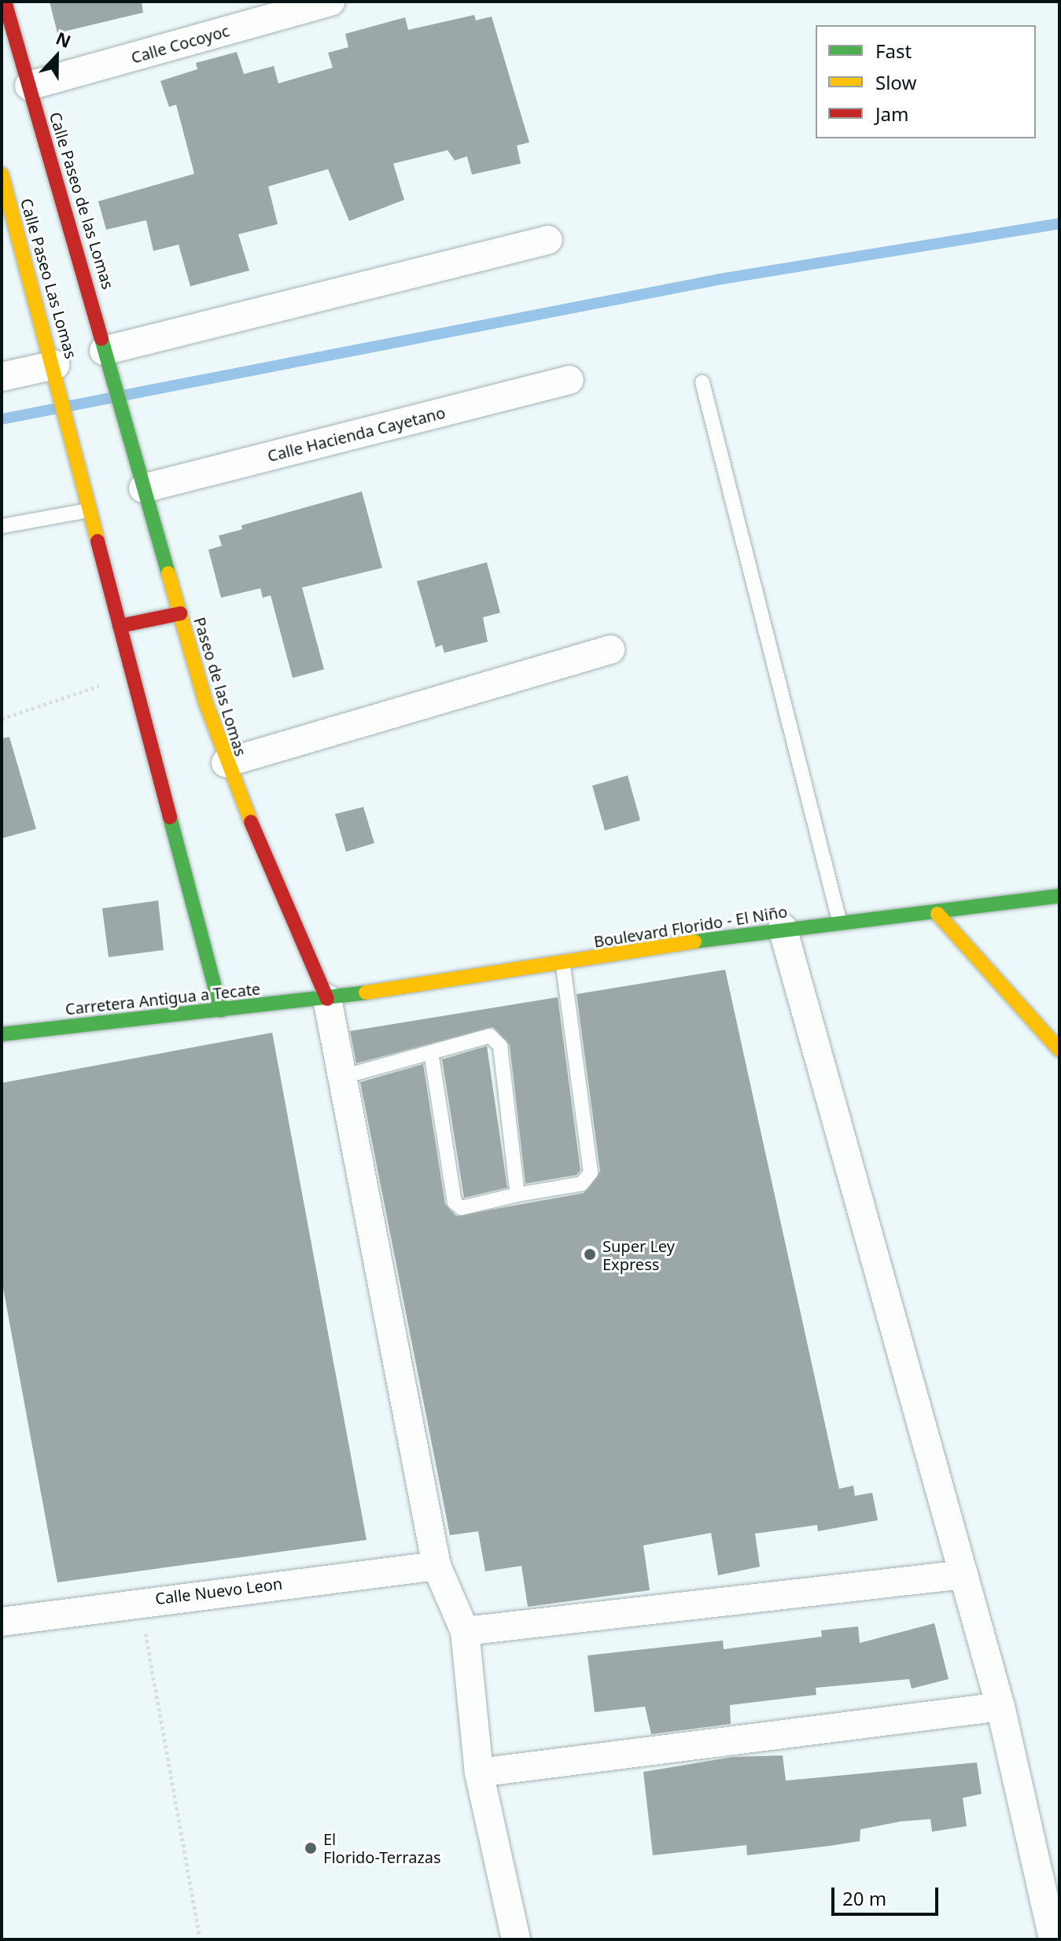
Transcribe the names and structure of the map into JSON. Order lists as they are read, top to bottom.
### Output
{
  "streets": {
    "main road": [
      "Calle Paseo de las Lomas",
      "Calle Paseo Las Lomas",
      "Paseo de las Lomas",
      "Boulevard Florido - El Niño",
      "Carretera Antigua a Tecate"
    ],
    "street": ["Calle Cocoyoc", "Calle Hacienda Cayetano", "Calle Nuevo Leon"]
  },
  "crossings": [
    ["Calle Cocoyoc", "Calle Paseo de las Lomas"],
    ["Calle Paseo de las Lomas", "Paseo de las Lomas"],
    ["Calle Hacienda Cayetano", "Paseo de las Lomas"],
    ["Paseo de las Lomas", "Boulevard Florido - El Niño"],
    ["Paseo de las Lomas", "Carretera Antigua a Tecate"],
    ["Boulevard Florido - El Niño", "Carretera Antigua a Tecate"]
  ],
  "places": ["Super Ley Express", "El Florido-Terrazas"],
  "legend": ["Fast", "Slow", "Jam"],
  "scale_bar": "20 m",
  "north": "top"
}
